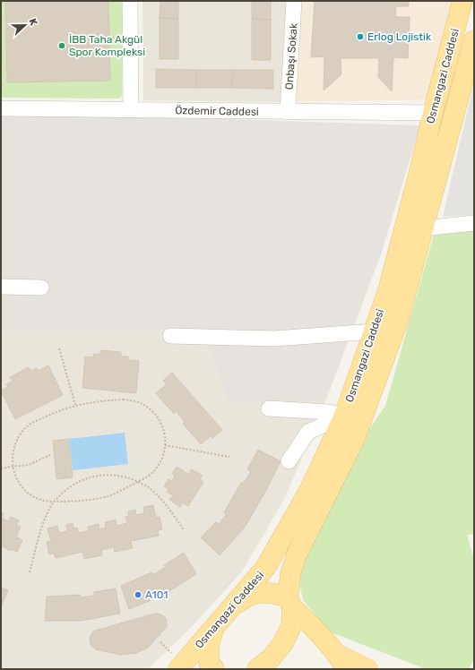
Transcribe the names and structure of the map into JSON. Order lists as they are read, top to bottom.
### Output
{
  "streets": {
    "main road": ["Osmangazi Caddesi"],
    "street": ["Onbaşı Sokak", "Özdemir Caddesi"]
  },
  "crossings": [
    ["Onbaşı Sokak", "Özdemir Caddesi"],
    ["Osmangazi Caddesi", "Özdemir Caddesi"]
  ],
  "places": ["Erlog Lojistik", "İBB Taha Akgül Spor Kompleksi", "A101"],
  "north": "right"
}
